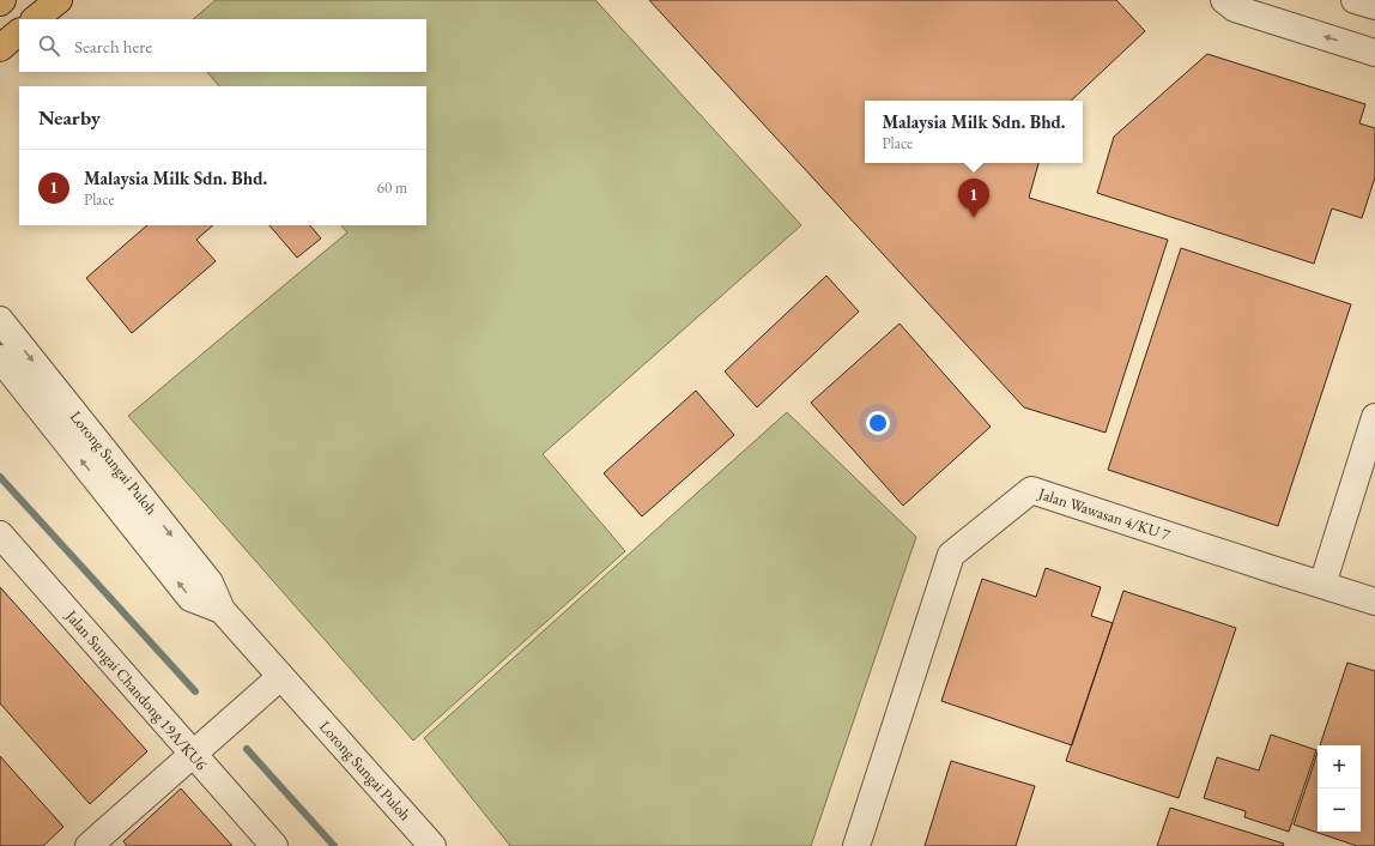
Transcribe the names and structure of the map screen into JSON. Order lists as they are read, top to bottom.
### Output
{
  "streets": {
    "street": ["Lorong Sungai Puloh", "Jalan Wawasan 4/KU 7", "Jalan Sungai Chandong 19A/KU6"]
  },
  "page": {
    "search": "Search here",
    "heading": "Nearby",
    "popup": ["Malaysia Milk Sdn. Bhd.", "Place"],
    "list": [
      {
        "mark": "1",
        "name": "Malaysia Milk Sdn. Bhd.",
        "note": "Place",
        "value": "60 m"
      }
    ],
    "pins": "1",
    "map_buttons": ["+", "−"]
  }
}
